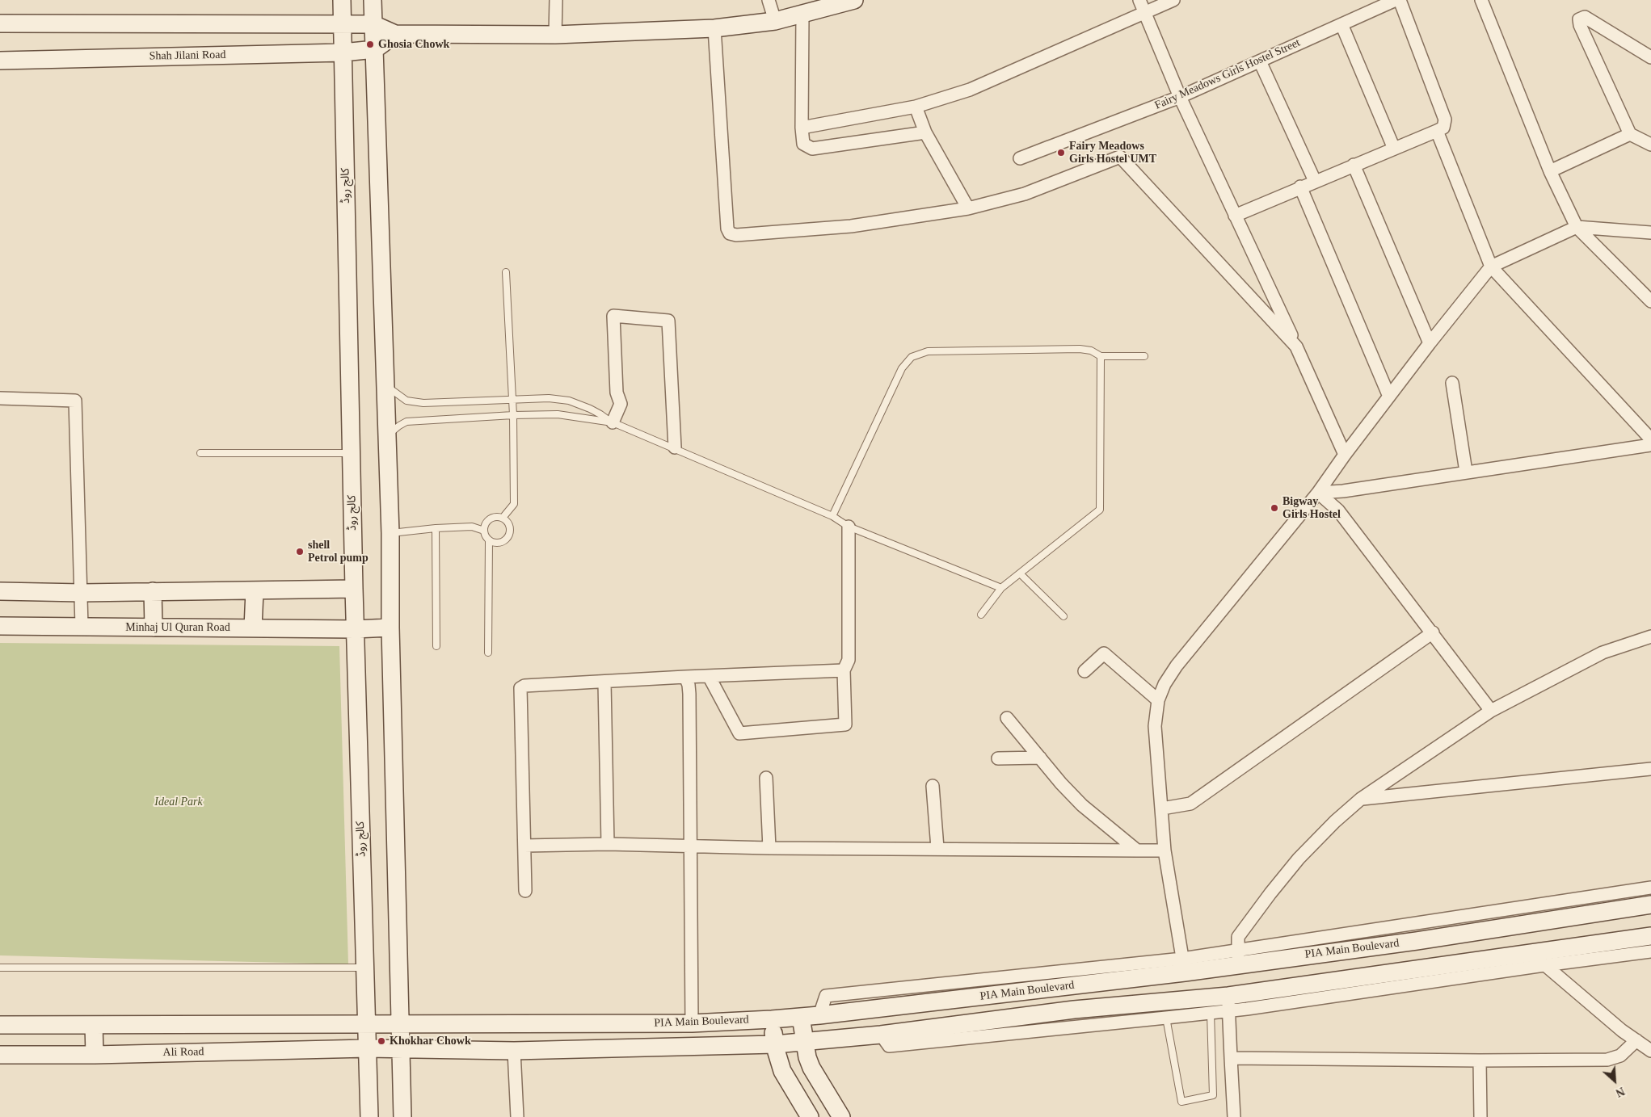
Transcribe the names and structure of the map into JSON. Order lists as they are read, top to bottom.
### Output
{
  "streets": {
    "main road": [
      "Shah Jilani Road",
      "کالج روڈ",
      "Minhaj Ul Quran Road",
      "PIA Main Boulevard",
      "Ali Road"
    ],
    "street": ["Fairy Meadows Girls Hostel Street"]
  },
  "crossings": [
    ["Shah Jilani Road", "کالج روڈ"],
    ["کالج روڈ", "Minhaj Ul Quran Road"],
    ["کالج روڈ", "PIA Main Boulevard"],
    ["کالج روڈ", "Ali Road"]
  ],
  "parks": ["Ideal Park"],
  "places": [
    "Ghosia Chowk",
    "Fairy Meadows Girls Hostel UMT",
    "Bigway Girls Hostel",
    "shell Petrol pump",
    "Khokhar Chowk"
  ],
  "north": "bottom right"
}
